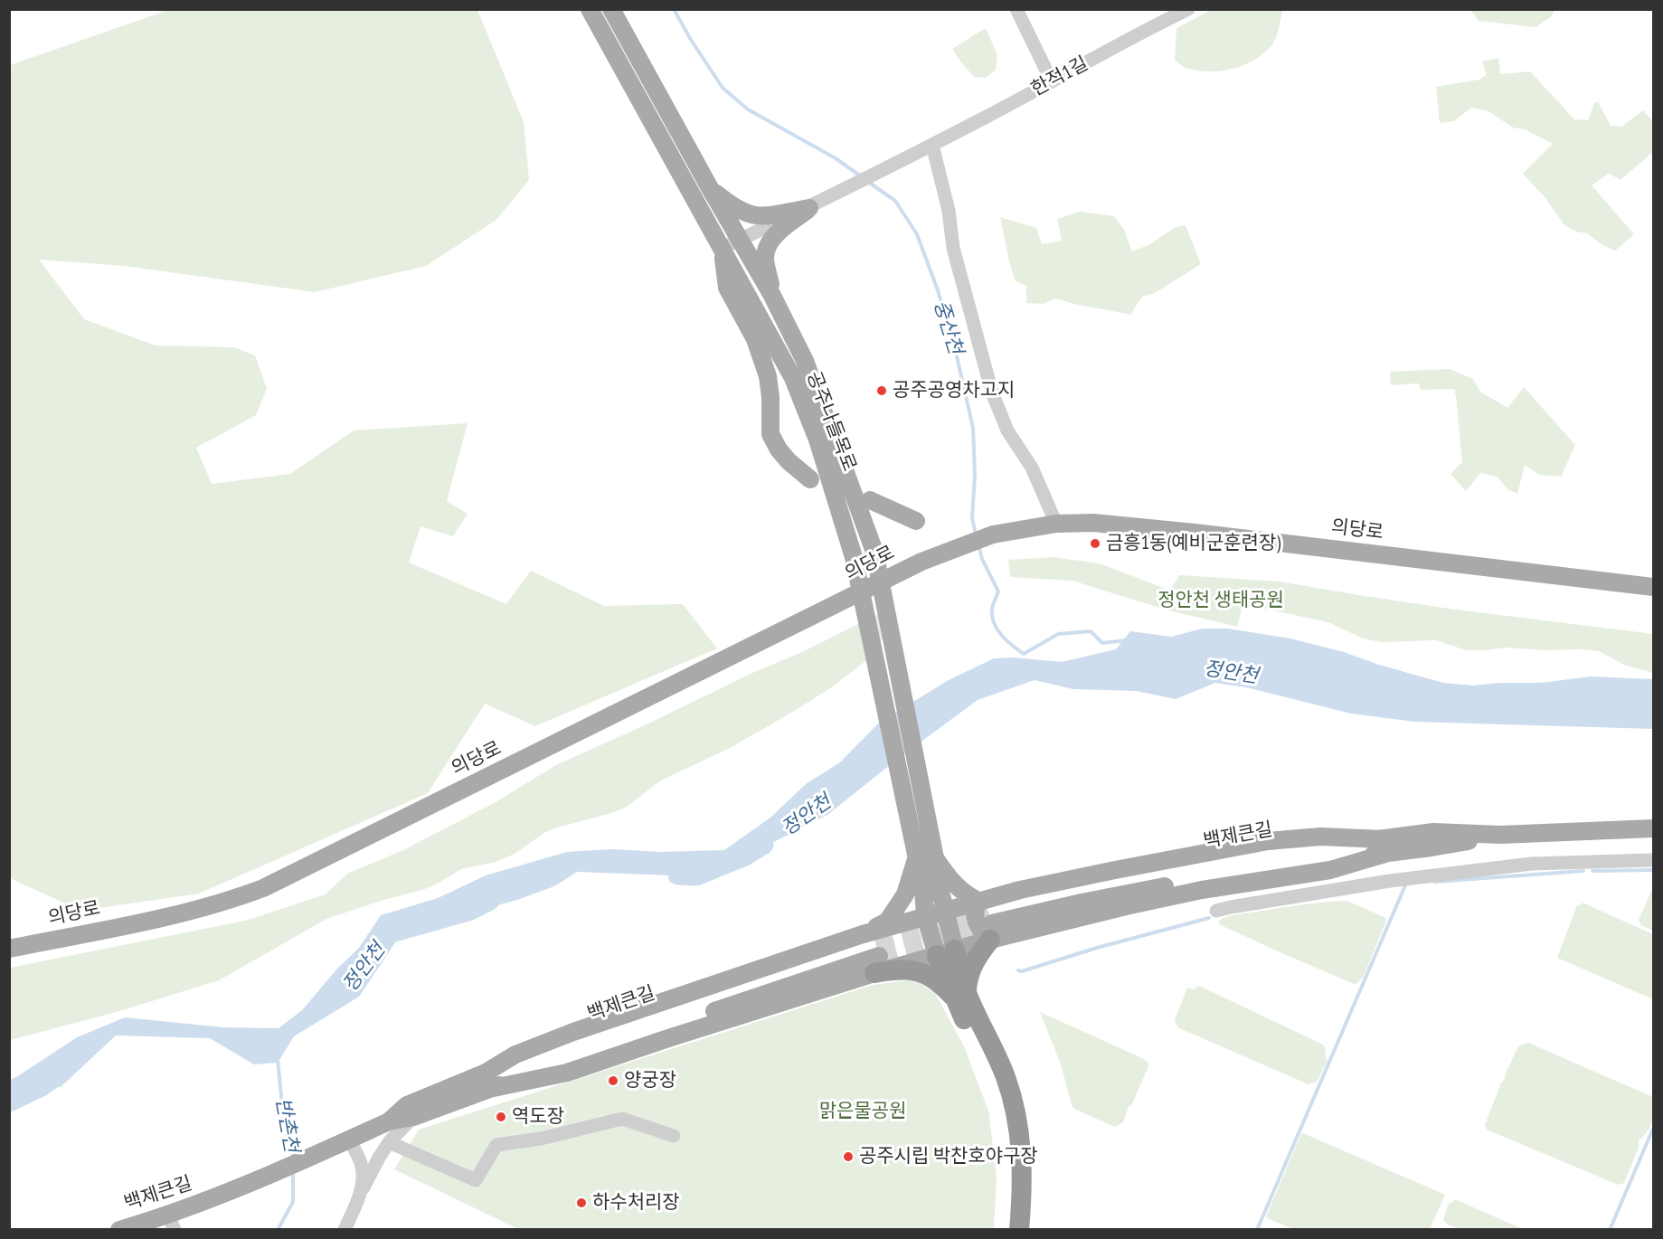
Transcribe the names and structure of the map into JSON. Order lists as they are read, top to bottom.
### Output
{
  "streets": {
    "main road": ["공주나들목로", "의당로", "백제큰길"],
    "street": ["한적1길"]
  },
  "crossings": [
    ["한적1길", "공주나들목로"]
  ],
  "water": ["중산천", "정안천", "반촌천"],
  "parks": ["정안천 생태공원", "맑은물공원"],
  "places": [
    "공주공영차고지",
    "금흥1동(예비군훈련장)",
    "양궁장",
    "역도장",
    "공주시립 박찬호야구장",
    "하수처리장"
  ]
}
